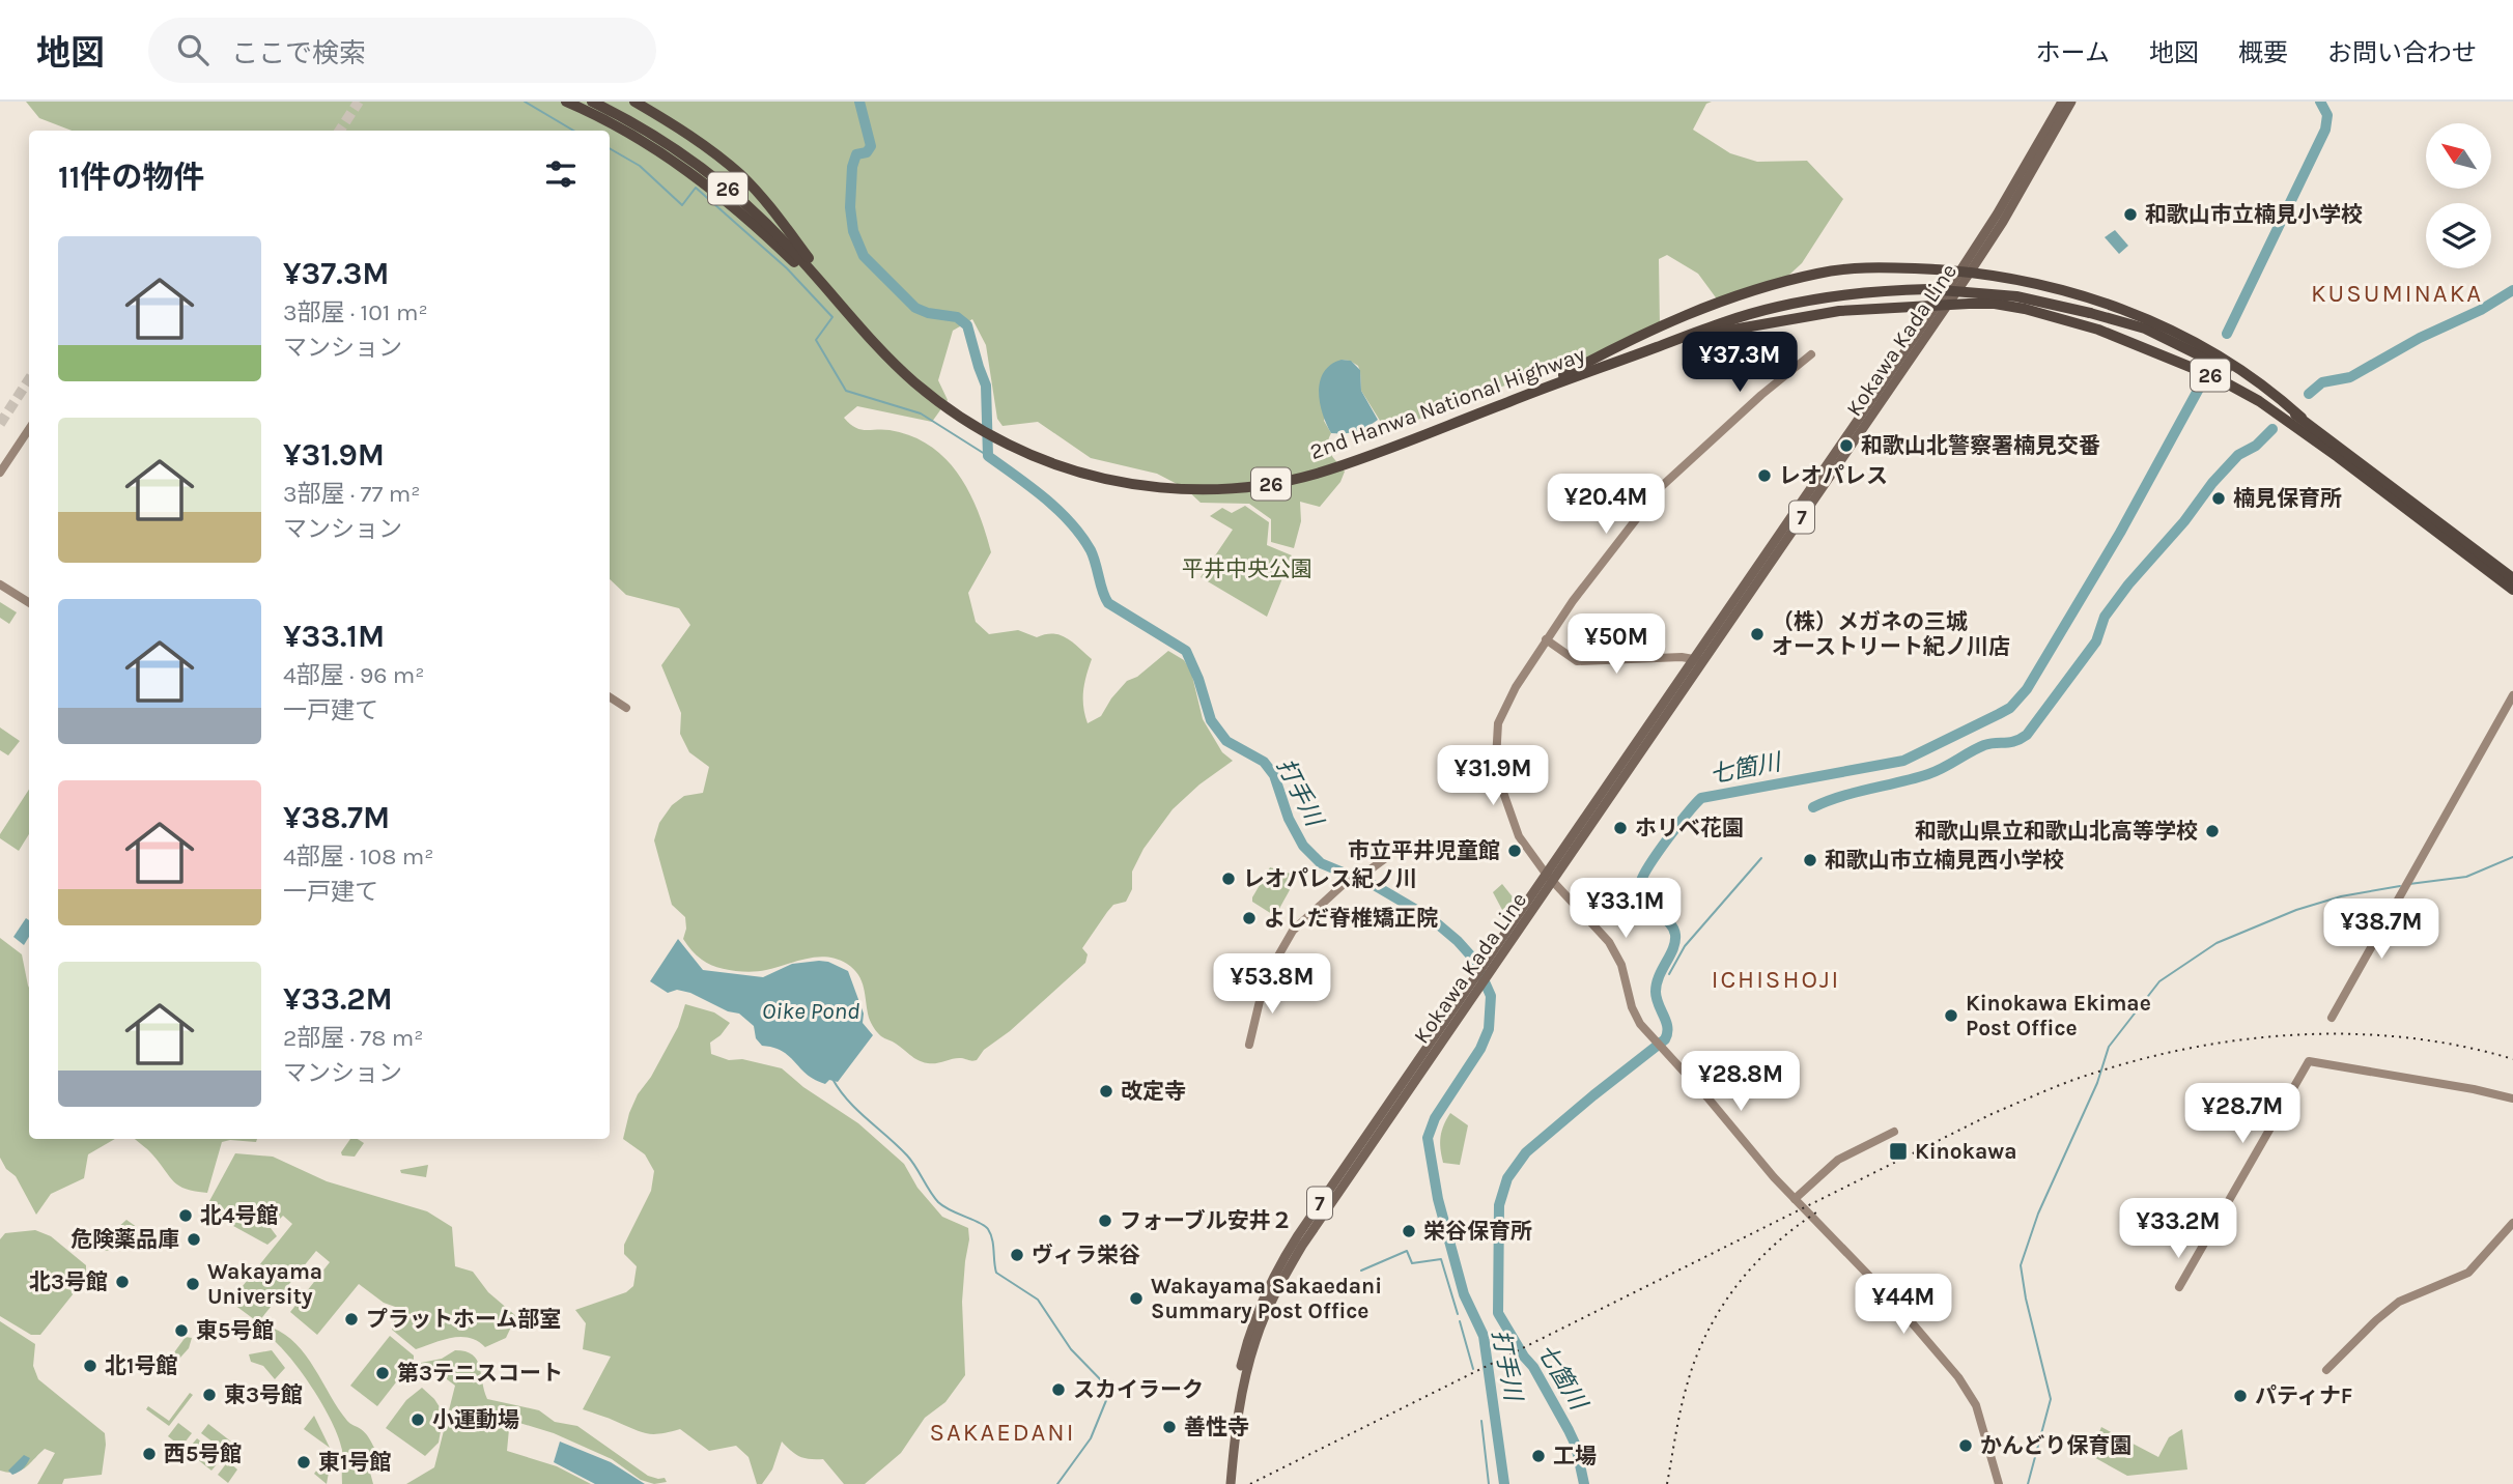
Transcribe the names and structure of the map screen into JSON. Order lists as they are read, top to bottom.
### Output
{
  "streets": {
    "highway": ["26", "2nd Hanwa National Highway"],
    "main road": ["Kokawa Kada Line", "7"]
  },
  "crossings": [
    ["26", "Kokawa Kada Line"],
    ["26", "2nd Hanwa National Highway"]
  ],
  "districts": ["KUSUMINAKA", "ICHISHOJI", "SAKAEDANI"],
  "water": ["七箇川", "打手川", "Oike Pond"],
  "parks": ["平井中央公園"],
  "places": {
    "other": [
      "和歌山市立楠見小学校",
      "和歌山北警察署楠見交番",
      "レオパレス",
      "楠見保育所",
      "（株）メガネの三城 オーストリート紀ノ川店",
      "ホリベ花園",
      "和歌山県立和歌山北高等学校",
      "市立平井児童館",
      "和歌山市立楠見西小学校",
      "レオパレス紀ノ川",
      "よしだ脊椎矯正院",
      "Kinokawa Ekimae Post Office",
      "改定寺",
      "北4号館",
      "フォーブル安井２",
      "栄谷保育所",
      "危険薬品庫",
      "ヴィラ栄谷",
      "北3号館",
      "Wakayama University",
      "Wakayama Sakaedani Summary Post Office",
      "プラットホーム部室",
      "東5号館",
      "北1号館",
      "第3テニスコート",
      "スカイラーク",
      "東3号館",
      "パティナF",
      "小運動場",
      "善性寺",
      "かんどり保育園",
      "西5号館",
      "工場",
      "東1号館"
    ],
    "transit": ["Kinokawa"]
  },
  "north": "top left",
  "page": {
    "header": "地図",
    "search": "ここで検索",
    "nav": [
      "ホーム",
      "地図",
      "概要",
      "お問い合わせ"
    ],
    "heading": "11件の物件",
    "list": [
      {
        "name": "¥37.3M",
        "note": "3部屋 · 101 m² · マンション"
      },
      {
        "name": "¥31.9M",
        "note": "3部屋 · 77 m² · マンション"
      },
      {
        "name": "¥33.1M",
        "note": "4部屋 · 96 m² · 一戸建て"
      },
      {
        "name": "¥38.7M",
        "note": "4部屋 · 108 m² · 一戸建て"
      },
      {
        "name": "¥33.2M",
        "note": "2部屋 · 78 m² · マンション"
      }
    ],
    "price": [
      "¥37.3M",
      "¥20.4M",
      "¥50M",
      "¥31.9M",
      "¥33.1M",
      "¥38.7M",
      "¥53.8M",
      "¥28.8M",
      "¥28.7M",
      "¥33.2M",
      "¥44M"
    ]
  }
}
